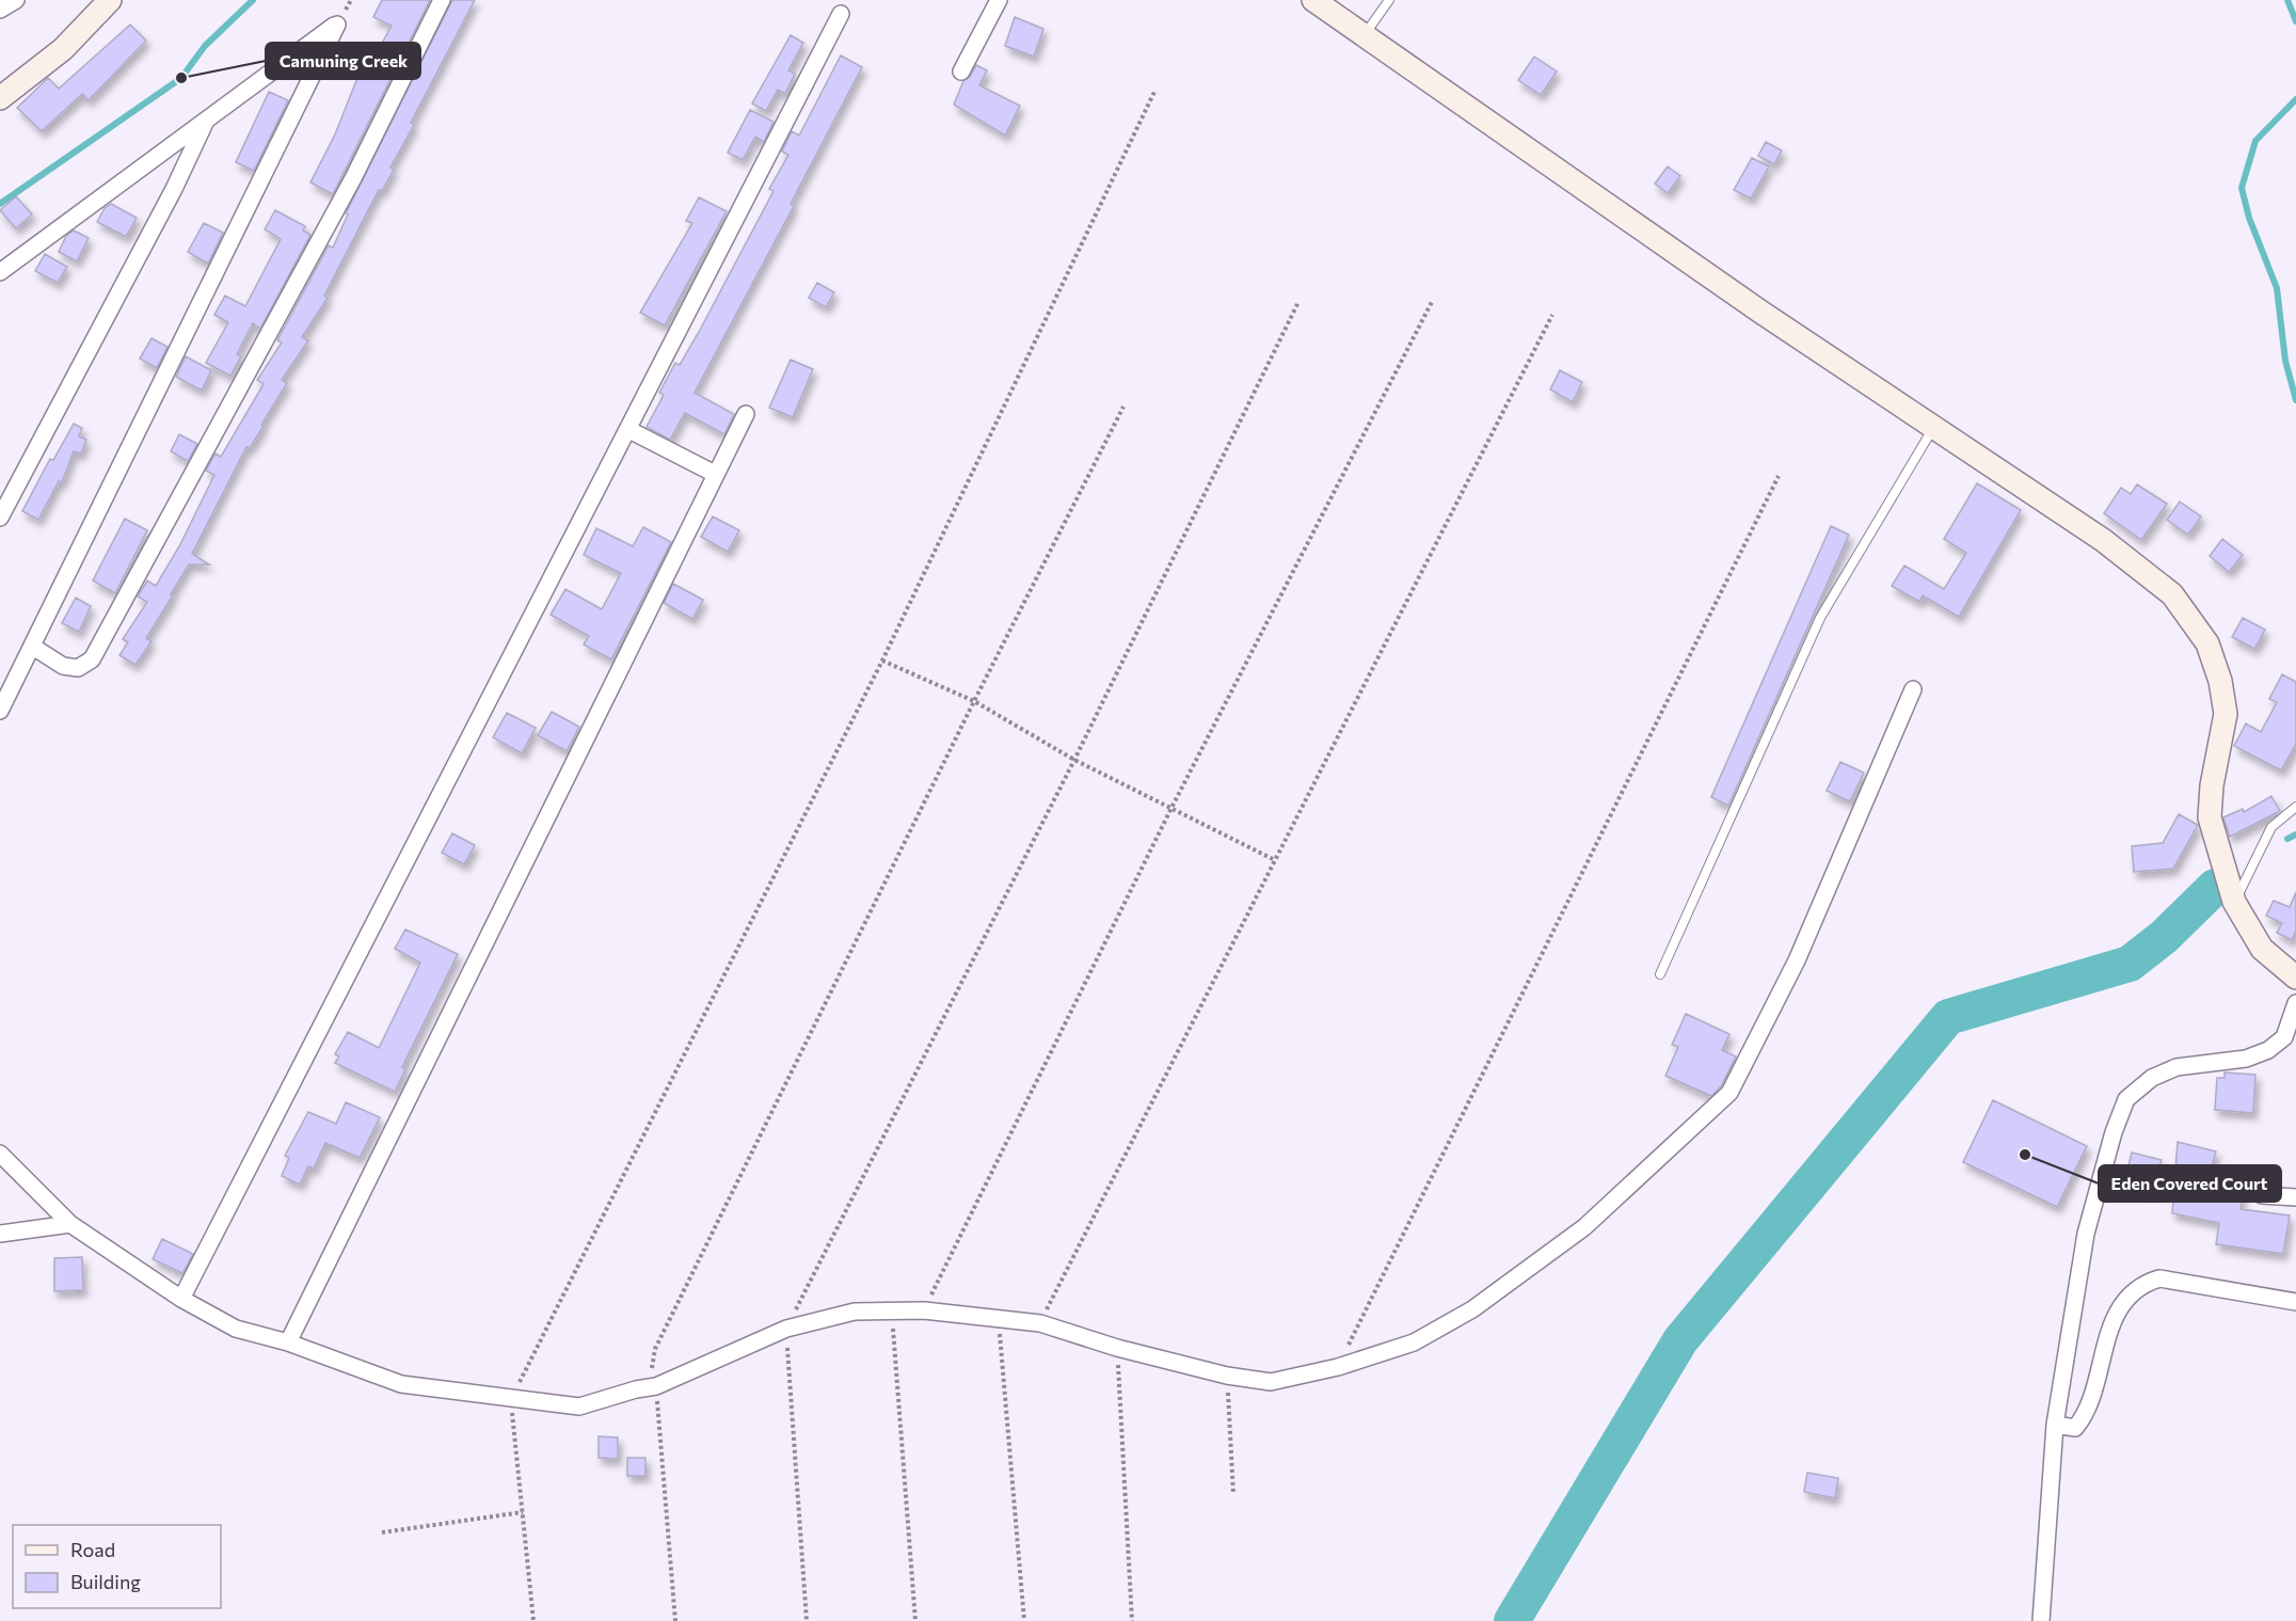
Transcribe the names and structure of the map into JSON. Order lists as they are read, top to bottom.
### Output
{
  "places": ["Camuning Creek", "Eden Covered Court"],
  "legend": ["Road", "Building"]
}
